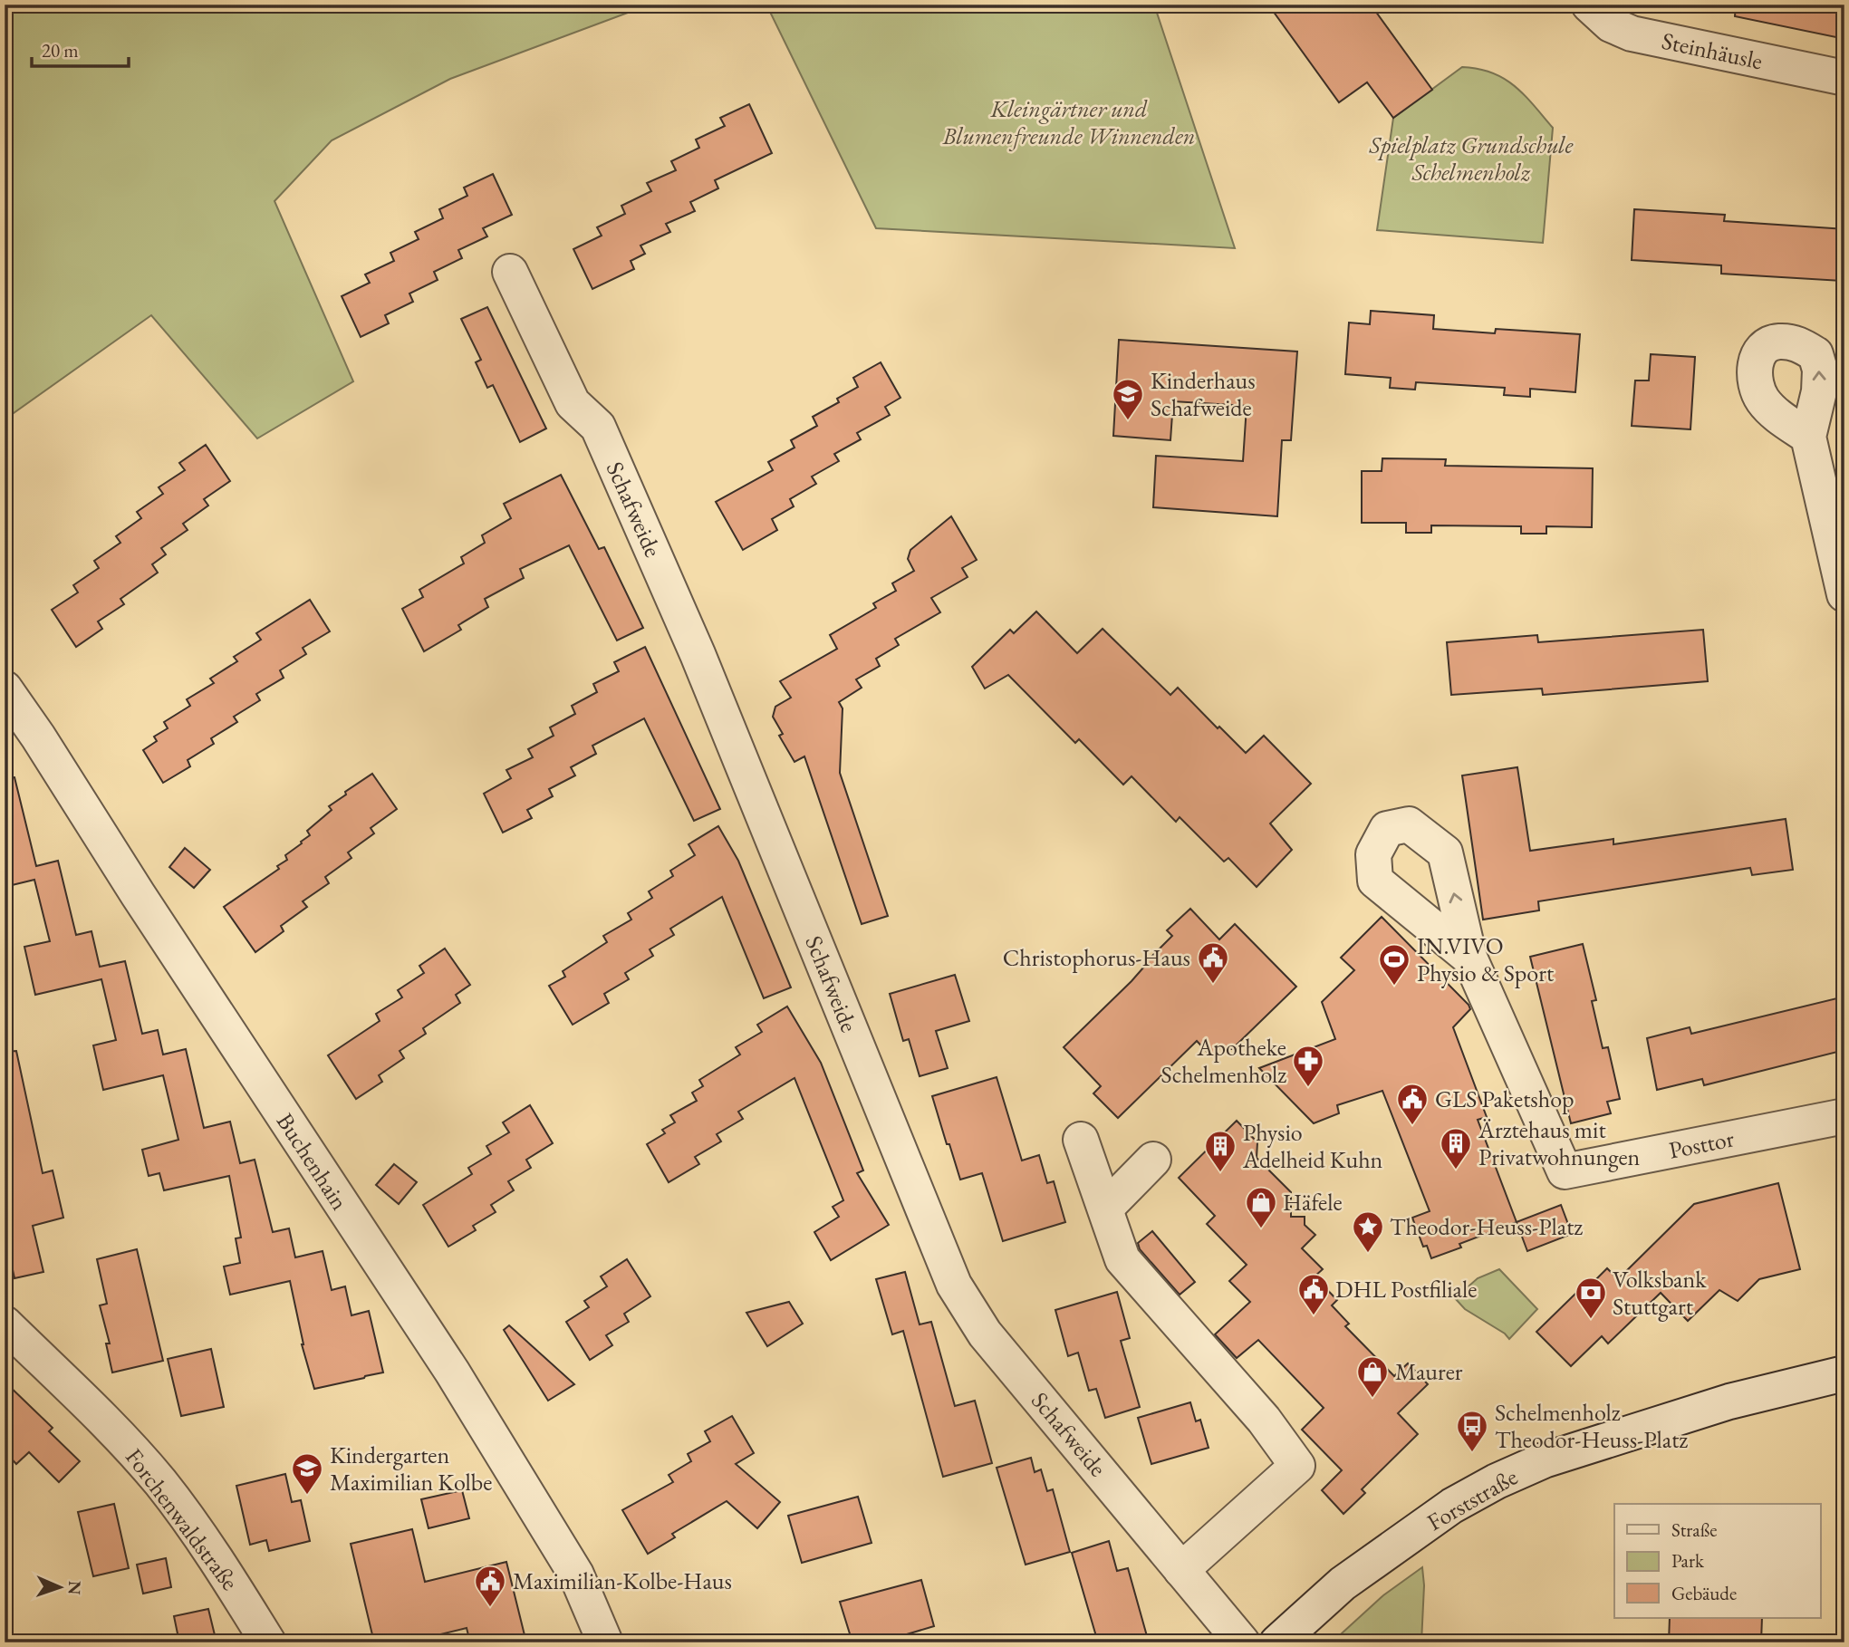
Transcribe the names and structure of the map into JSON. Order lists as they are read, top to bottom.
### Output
{
  "streets": {
    "street": [
      "Steinhäusle",
      "Schafweide",
      "Posttor",
      "Buchenhain",
      "Forststraße",
      "Forchenwaldstraße"
    ]
  },
  "parks": ["Kleingärtner und Blumenfreunde Winnenden", "Spielplatz Grundschule Schelmenholz"],
  "places": {
    "school or university": ["Kinderhaus Schafweide", "Kindergarten Maximilian Kolbe"],
    "public building": [
      "Christophorus-Haus",
      "GLS Paketshop",
      "DHL Postfiliale",
      "Maximilian-Kolbe-Haus"
    ],
    "sports": ["IN.VIVO Physio & Sport"],
    "pharmacy": ["Apotheke Schelmenholz"],
    "building": ["Ärztehaus mit Privatwohnungen", "Physio Adelheid Kuhn"],
    "shop": ["Häfele", "Maurer"],
    "place": ["Theodor-Heuss-Platz"],
    "bank": ["Volksbank Stuttgart"],
    "bus stop": ["Schelmenholz Theodor-Heuss-Platz"]
  },
  "legend": ["Straße", "Park", "Gebäude"],
  "scale_bar": "20 m",
  "north": "right"
}
